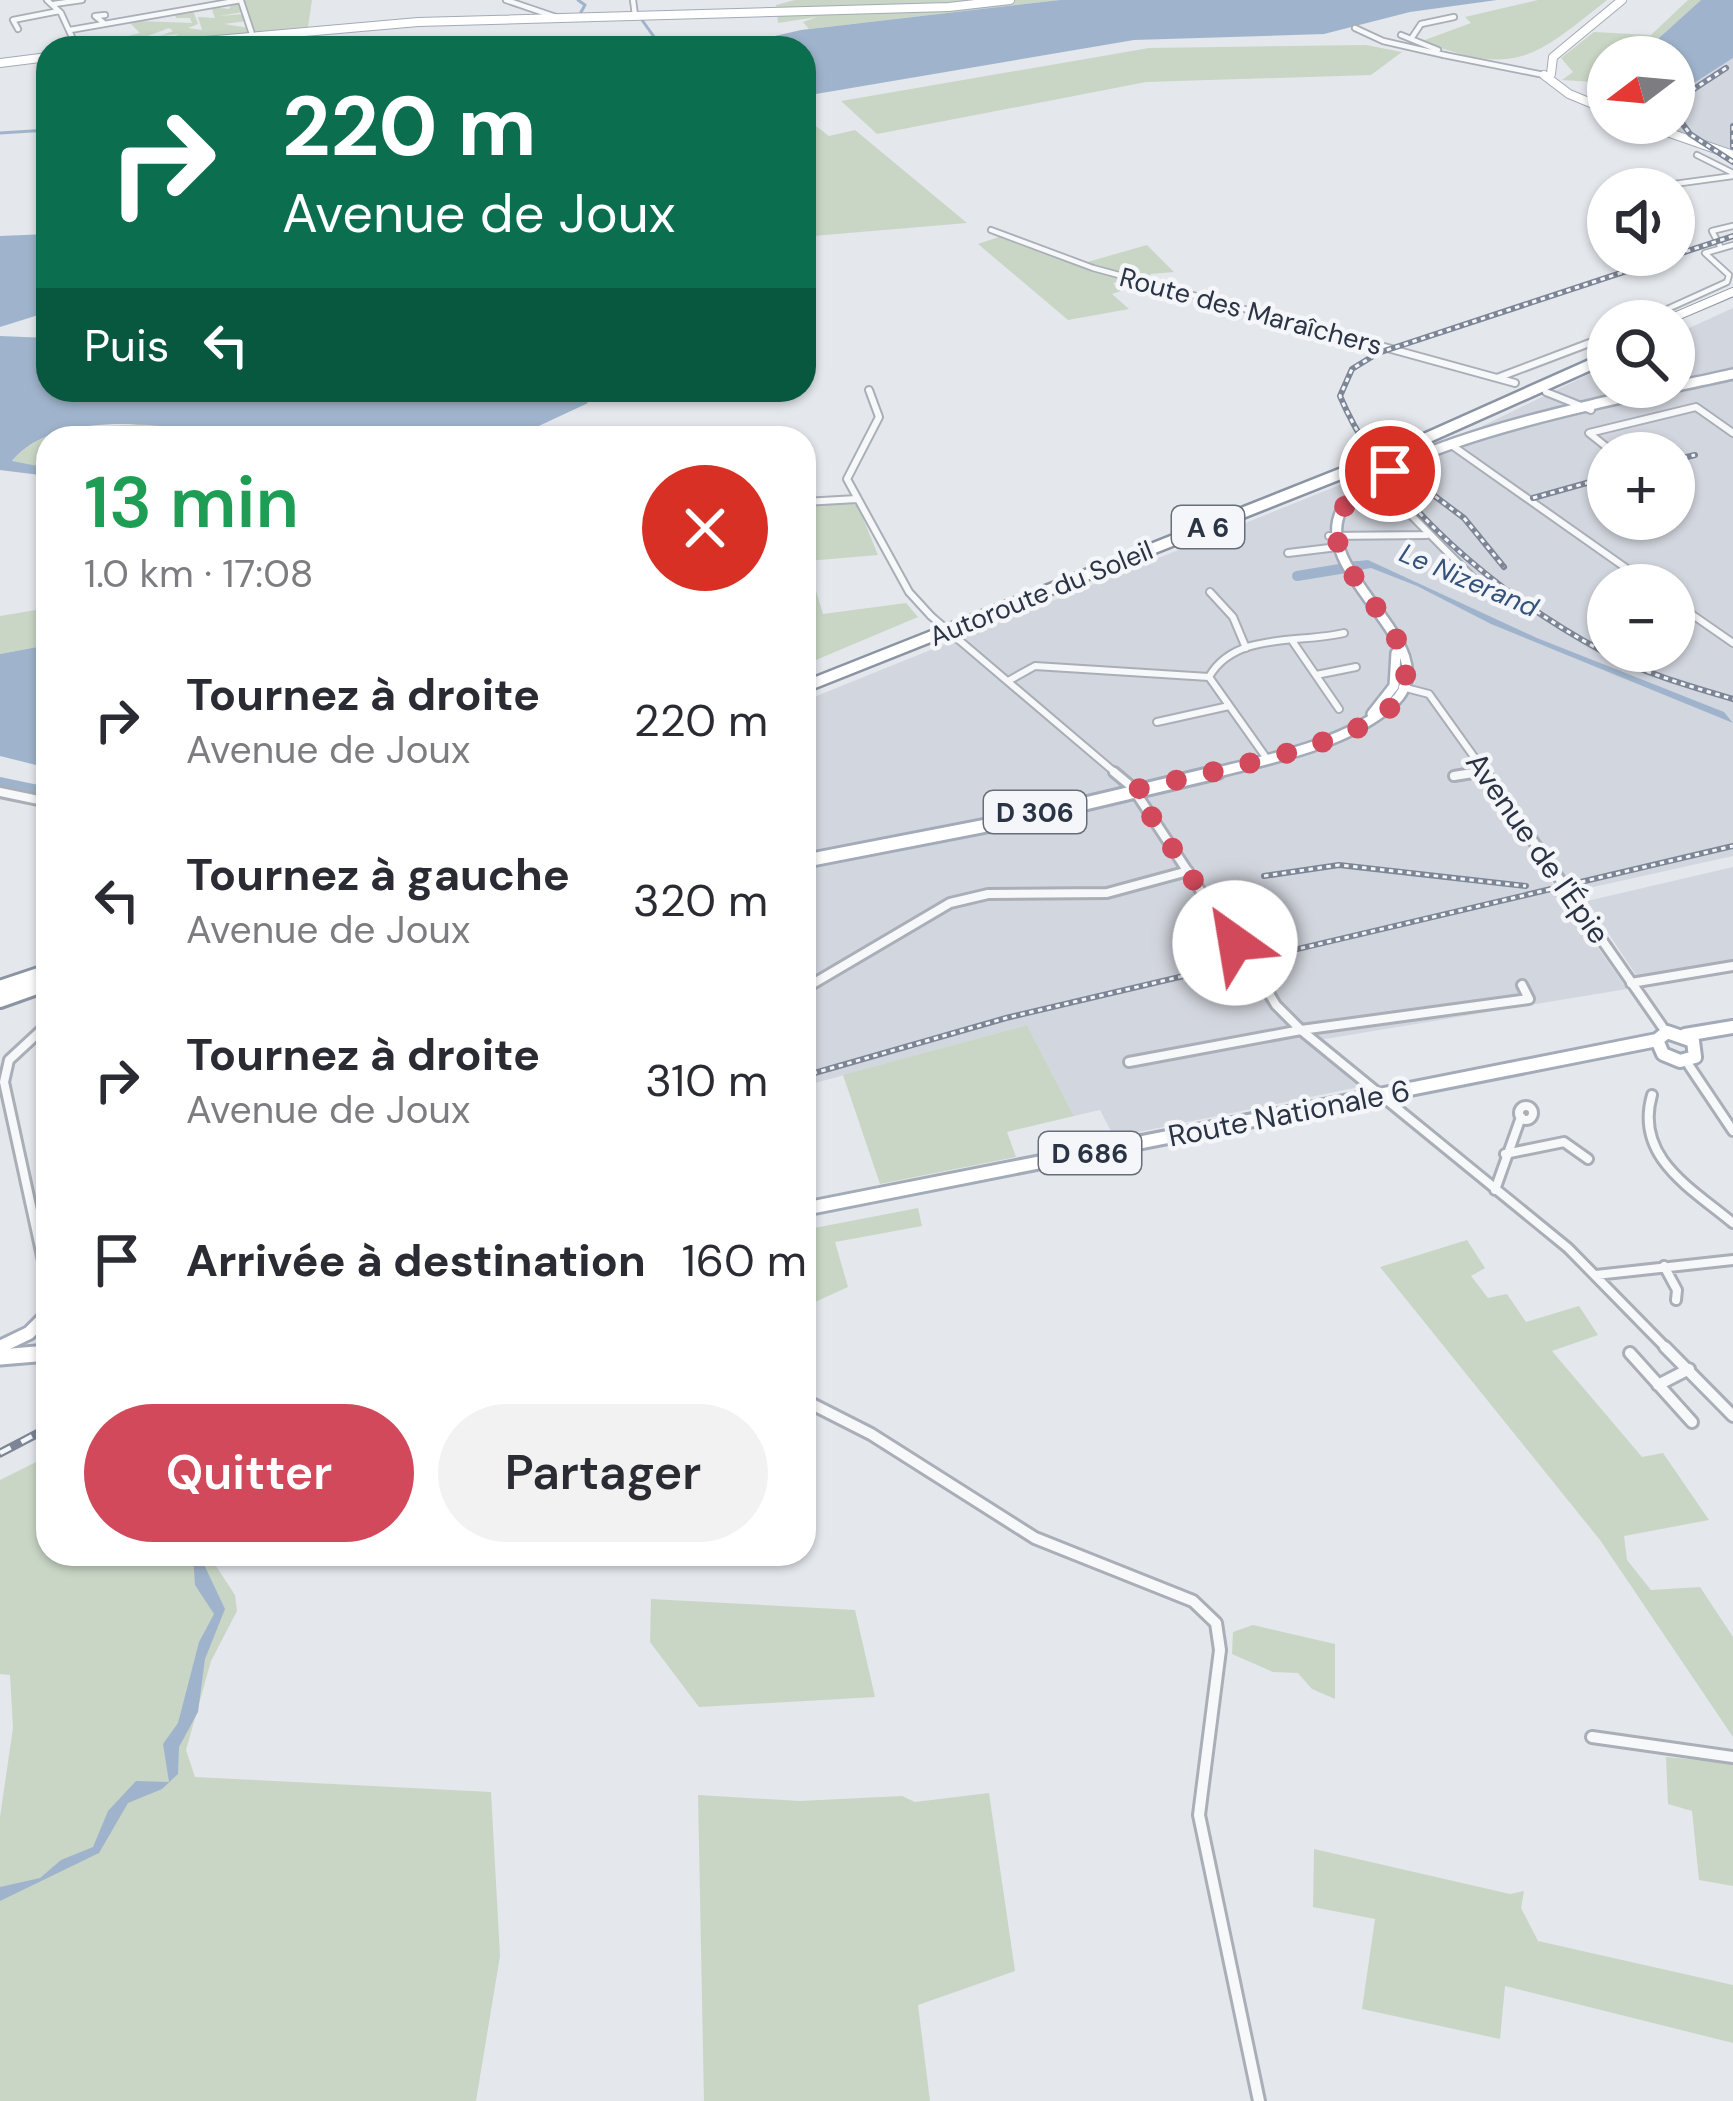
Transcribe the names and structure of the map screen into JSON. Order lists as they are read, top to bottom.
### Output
{
  "streets": {
    "highway": ["A 6", "Autoroute du Soleil"],
    "main road": ["D 306", "Route Nationale 6", "D 686"],
    "street": ["Route des Maraîchers", "Avenue de l'Épie"]
  },
  "crossings": [
    ["D 306", "Avenue de l'Épie"],
    ["Avenue de l'Épie", "Route Nationale 6"]
  ],
  "water": ["Le Nizerand"],
  "north": "left",
  "page": {
    "map_buttons": ["+", "−"],
    "turn": ["220 m", "Avenue de Joux"],
    "then": "Puis",
    "heading": ["13 min", "1.0 km · 17:08"],
    "list": [
      {
        "name": "Tournez à droite",
        "note": "Avenue de Joux",
        "value": "220 m"
      },
      {
        "name": "Tournez à gauche",
        "note": "Avenue de Joux",
        "value": "320 m"
      },
      {
        "name": "Tournez à droite",
        "note": "Avenue de Joux",
        "value": "310 m"
      },
      {
        "name": "Arrivée à destination",
        "value": "160 m"
      }
    ],
    "buttons": ["Quitter", "Partager"]
  }
}
